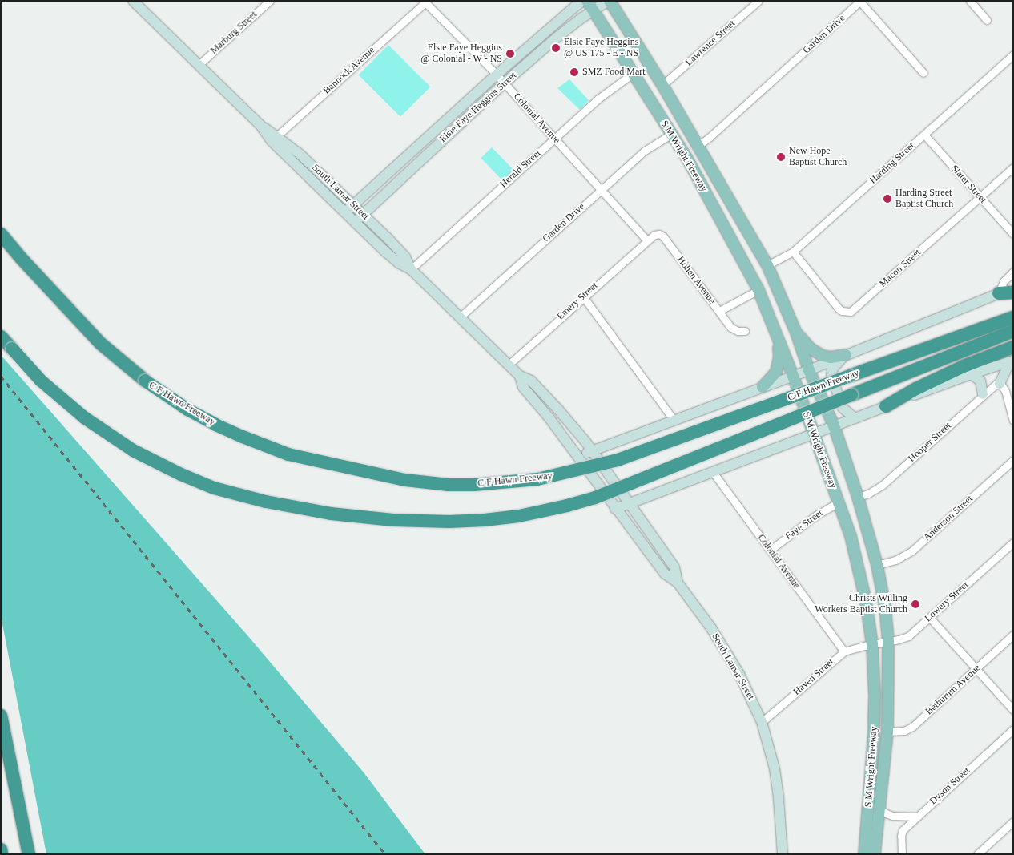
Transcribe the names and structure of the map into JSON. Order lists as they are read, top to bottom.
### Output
{
  "streets": {
    "highway": ["C F Hawn Freeway"],
    "main road": ["Elsie Faye Heggins Street", "S M Wright Freeway", "South Lamar Street"],
    "street": [
      "Marburg Street",
      "Garden Drive",
      "Lawrence Street",
      "Bannock Avenue",
      "Colonial Avenue",
      "Harding Street",
      "Herald Street",
      "Slater Street",
      "Macon Street",
      "Hohen Avenue",
      "Emery Street",
      "Hooper Street",
      "Anderson Street",
      "Faye Street",
      "Lowery Street",
      "Haven Street",
      "Bethurum Avenue",
      "Dyson Street"
    ]
  },
  "crossings": [
    ["Marburg Street", "South Lamar Street"],
    ["Garden Drive", "Colonial Avenue"],
    ["Garden Drive", "S M Wright Freeway"],
    ["Garden Drive", "South Lamar Street"],
    ["Lawrence Street", "S M Wright Freeway"],
    ["Bannock Avenue", "Colonial Avenue"],
    ["Bannock Avenue", "South Lamar Street"],
    ["Elsie Faye Heggins Street", "Colonial Avenue"],
    ["Elsie Faye Heggins Street", "S M Wright Freeway"],
    ["Elsie Faye Heggins Street", "South Lamar Street"],
    ["Colonial Avenue", "Herald Street"],
    ["Colonial Avenue", "Hohen Avenue"],
    ["Colonial Avenue", "Emery Street"],
    ["Colonial Avenue", "Faye Street"],
    ["Colonial Avenue", "Haven Street"],
    ["S M Wright Freeway", "Harding Street"],
    ["S M Wright Freeway", "Herald Street"],
    ["S M Wright Freeway", "C F Hawn Freeway"],
    ["S M Wright Freeway", "Hooper Street"],
    ["S M Wright Freeway", "Anderson Street"],
    ["S M Wright Freeway", "Faye Street"],
    ["S M Wright Freeway", "Lowery Street"],
    ["S M Wright Freeway", "Haven Street"],
    ["S M Wright Freeway", "Bethurum Avenue"],
    ["Harding Street", "Slater Street"],
    ["Harding Street", "Macon Street"],
    ["Herald Street", "South Lamar Street"],
    ["Slater Street", "Macon Street"],
    ["South Lamar Street", "Emery Street"],
    ["South Lamar Street", "C F Hawn Freeway"],
    ["South Lamar Street", "Haven Street"],
    ["Hohen Avenue", "Emery Street"],
    ["Lowery Street", "Haven Street"]
  ],
  "places": [
    "Elsie Faye Heggins @ US 175 - E - NS",
    "Elsie Faye Heggins @ Colonial - W - NS",
    "SMZ Food Mart",
    "New Hope Baptist Church",
    "Harding Street Baptist Church",
    "Christs Willing Workers Baptist Church"
  ]
}
